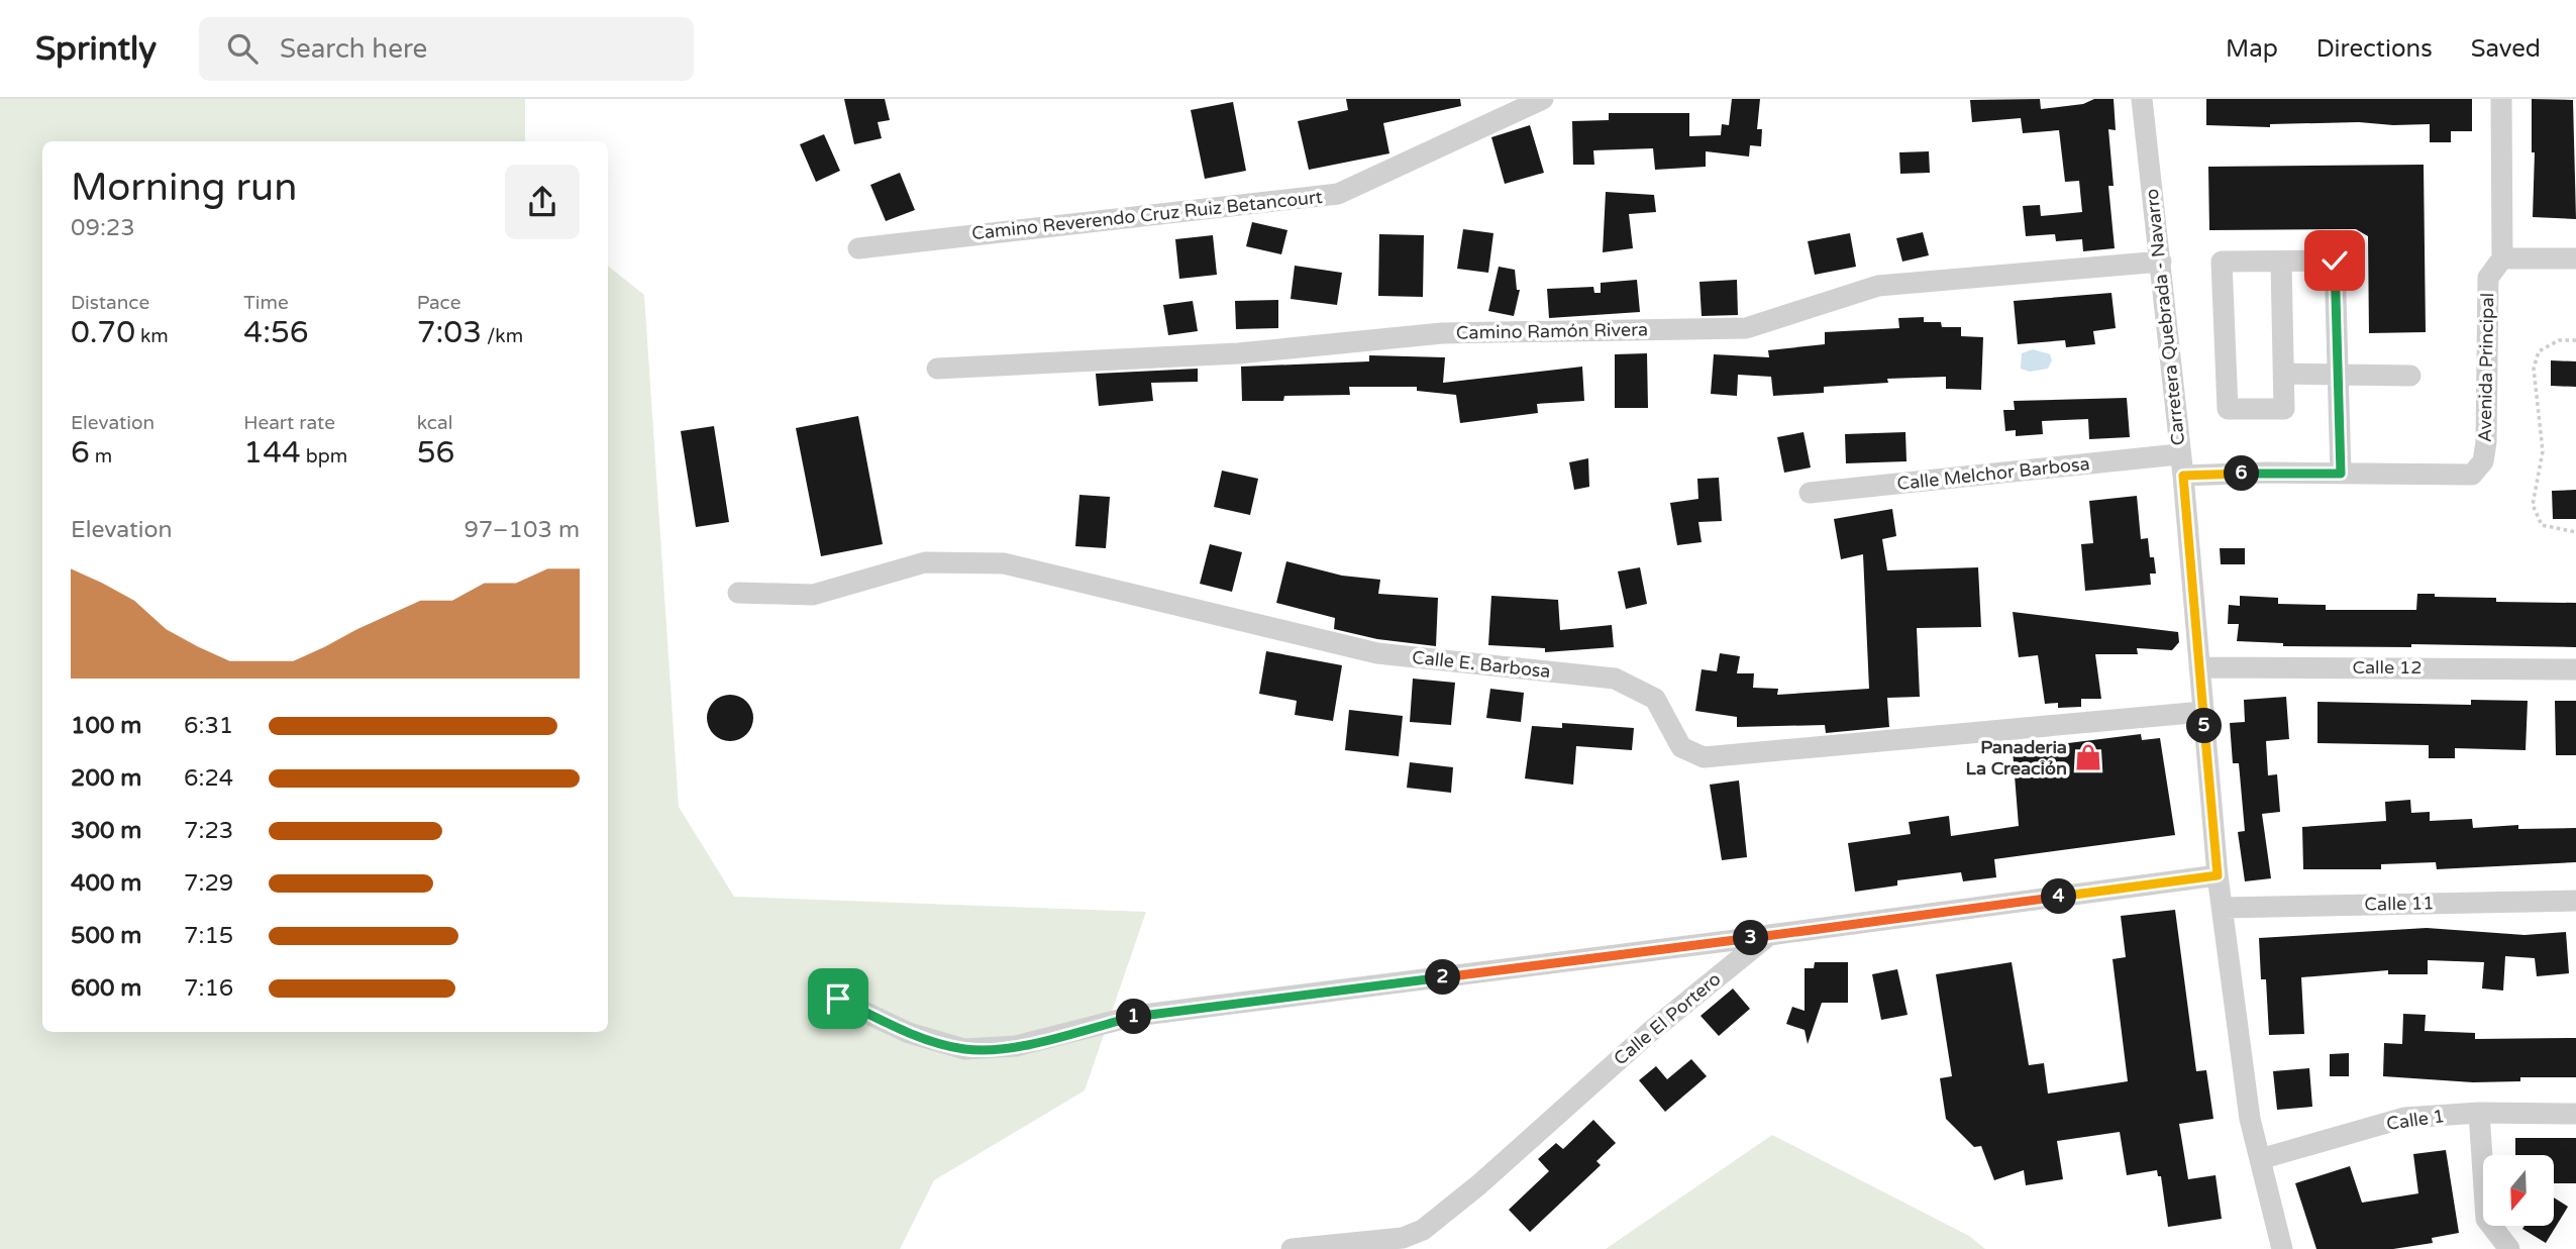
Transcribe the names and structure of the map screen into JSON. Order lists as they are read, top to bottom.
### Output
{
  "streets": {
    "street": [
      "Camino Reverendo Cruz Ruiz Betancourt",
      "Carretera Quebrada - Navarro",
      "Camino Ramón Rivera",
      "Avenida Principal",
      "Calle Melchor Barbosa",
      "Calle E. Barbosa",
      "Calle 12",
      "Calle 11",
      "Calle El Portero",
      "Calle 1"
    ]
  },
  "crossings": [
    ["Carretera Quebrada - Navarro", "Camino Ramón Rivera"],
    ["Carretera Quebrada - Navarro", "Avenida Principal"],
    ["Carretera Quebrada - Navarro", "Calle Melchor Barbosa"],
    ["Carretera Quebrada - Navarro", "Calle E. Barbosa"],
    ["Carretera Quebrada - Navarro", "Calle 12"],
    ["Carretera Quebrada - Navarro", "Calle 11"],
    ["Carretera Quebrada - Navarro", "Calle 1"]
  ],
  "places": {
    "shop": ["Panaderia La Creación"]
  },
  "north": "bottom",
  "page": {
    "header": "Sprintly",
    "search": "Search here",
    "nav": ["Map", "Directions", "Saved"],
    "heading": ["Morning run", "09:23"],
    "stats": [
      ["Distance", "0.70 km"],
      ["Time", "4:56"],
      ["Pace", "7:03 /km"],
      ["Elevation", "6 m"],
      ["Heart rate", "144 bpm"],
      ["kcal", "56"]
    ],
    "pins": [
      "6",
      "5",
      "4",
      "3",
      "2",
      "1"
    ],
    "chart": ["Elevation", "97–103 m"],
    "list": [
      {
        "name": "100 m",
        "note": "6:31"
      },
      {
        "name": "200 m",
        "note": "6:24"
      },
      {
        "name": "300 m",
        "note": "7:23"
      },
      {
        "name": "400 m",
        "note": "7:29"
      },
      {
        "name": "500 m",
        "note": "7:15"
      },
      {
        "name": "600 m",
        "note": "7:16"
      }
    ]
  }
}
